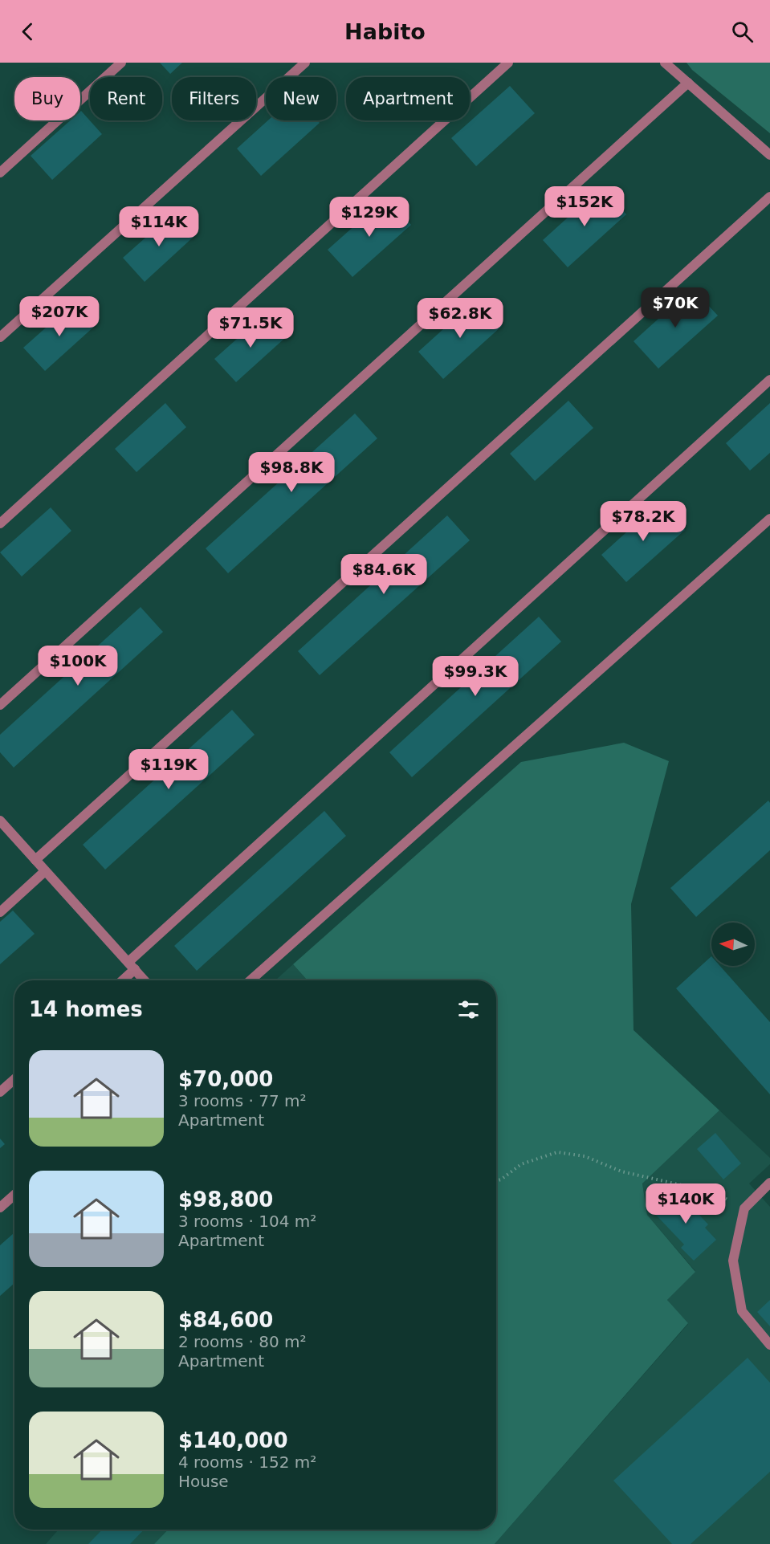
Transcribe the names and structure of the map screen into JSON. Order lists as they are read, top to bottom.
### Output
{
  "north": "left",
  "page": {
    "header": "Habito",
    "chip": [
      "Buy",
      "Rent",
      "Filters",
      "New",
      "Apartment"
    ],
    "price": [
      "$152K",
      "$129K",
      "$114K",
      "$70K",
      "$207K",
      "$62.8K",
      "$71.5K",
      "$98.8K",
      "$78.2K",
      "$84.6K",
      "$100K",
      "$99.3K",
      "$119K",
      "$140K"
    ],
    "heading": "14 homes",
    "list": [
      {
        "name": "$70,000",
        "note": "3 rooms · 77 m² · Apartment"
      },
      {
        "name": "$98,800",
        "note": "3 rooms · 104 m² · Apartment"
      },
      {
        "name": "$84,600",
        "note": "2 rooms · 80 m² · Apartment"
      },
      {
        "name": "$140,000",
        "note": "4 rooms · 152 m² · House"
      }
    ]
  }
}
